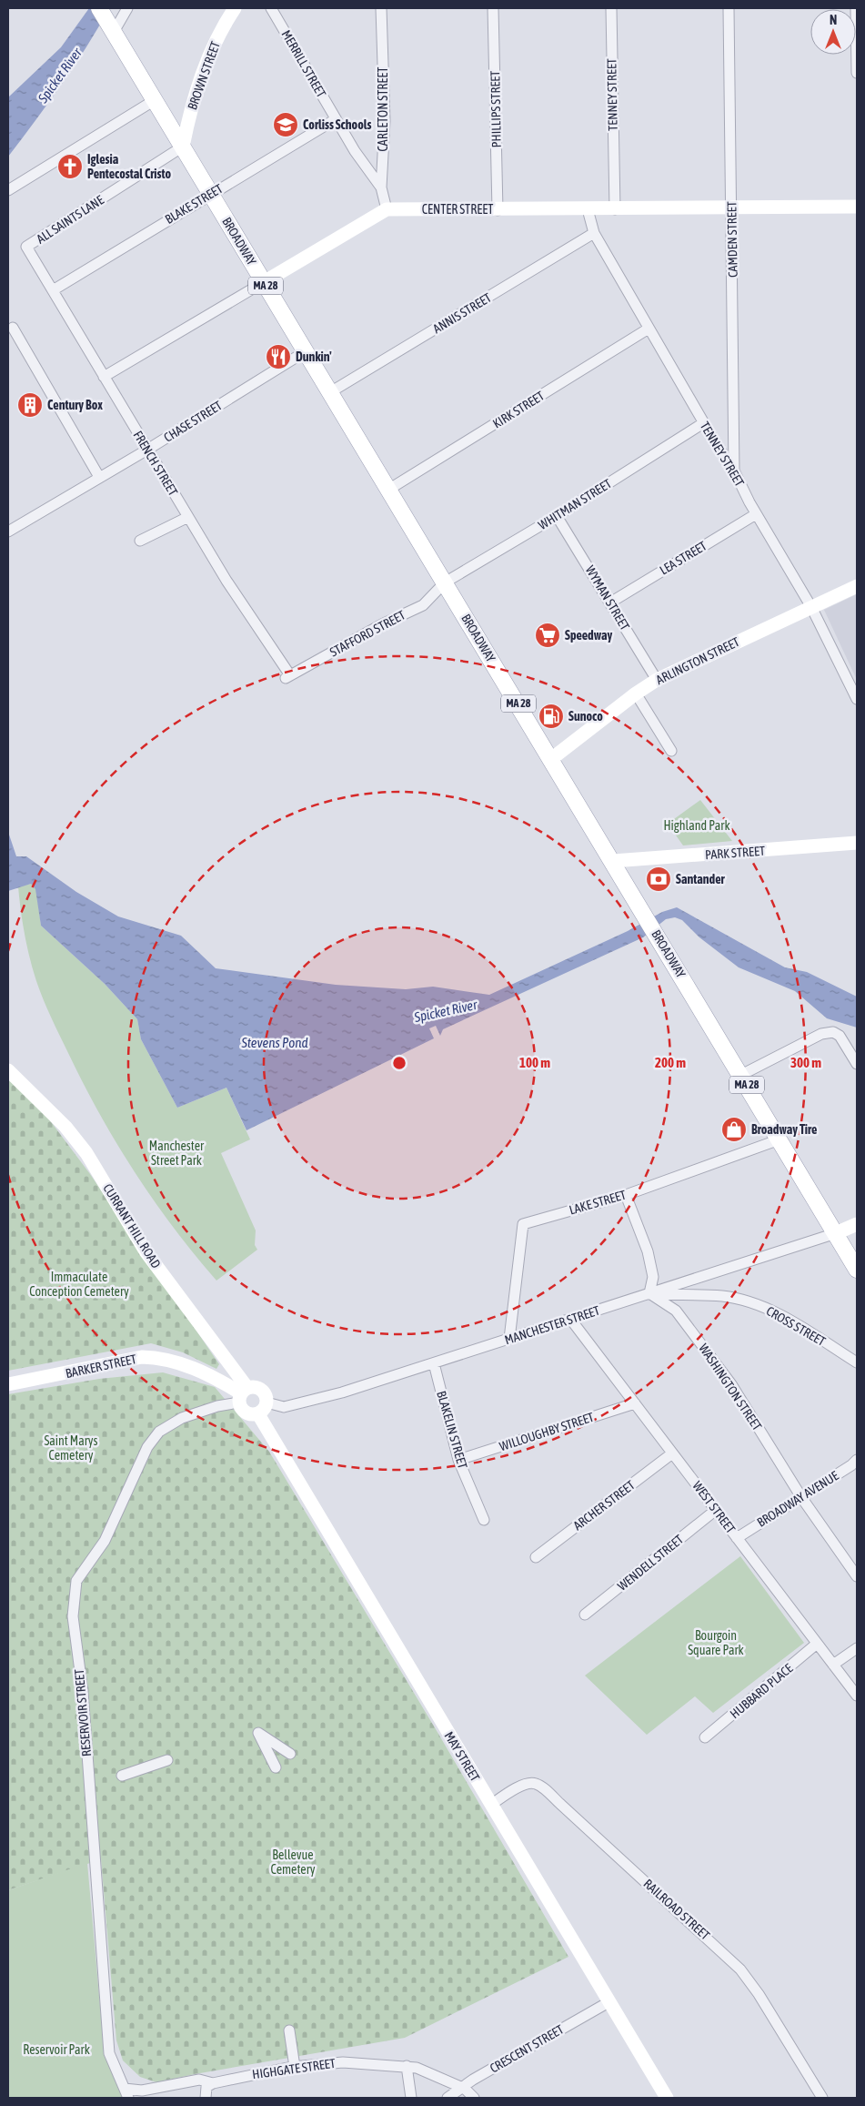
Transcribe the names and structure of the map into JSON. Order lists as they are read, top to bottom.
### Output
{
  "streets": {
    "main road": [
      "BROWN STREET",
      "CENTER STREET",
      "BROADWAY",
      "MA 28",
      "ARLINGTON STREET",
      "PARK STREET",
      "CURRANT HILL ROAD",
      "BARKER STREET",
      "MAY STREET"
    ],
    "street": [
      "MERRILL STREET",
      "TENNEY STREET",
      "CARLETON STREET",
      "PHILLIPS STREET",
      "BLAKE STREET",
      "ALL SAINTS LANE",
      "CAMDEN STREET",
      "ANNIS STREET",
      "KIRK STREET",
      "CHASE STREET",
      "FRENCH STREET",
      "WHITMAN STREET",
      "LEA STREET",
      "WYMAN STREET",
      "STAFFORD STREET",
      "LAKE STREET",
      "MANCHESTER STREET",
      "CROSS STREET",
      "WASHINGTON STREET",
      "BLAKELIN STREET",
      "WILLOUGHBY STREET",
      "BROADWAY AVENUE",
      "ARCHER STREET",
      "WEST STREET",
      "WENDELL STREET",
      "HUBBARD PLACE",
      "RESERVOIR STREET",
      "RAILROAD STREET",
      "CRESCENT STREET",
      "HIGHGATE STREET"
    ]
  },
  "crossings": [
    ["MERRILL STREET", "CARLETON STREET"],
    ["MERRILL STREET", "BLAKE STREET"],
    ["BROWN STREET", "ALL SAINTS LANE"],
    ["BROWN STREET", "BROADWAY"],
    ["TENNEY STREET", "CENTER STREET"],
    ["TENNEY STREET", "CAMDEN STREET"],
    ["TENNEY STREET", "ANNIS STREET"],
    ["TENNEY STREET", "KIRK STREET"],
    ["TENNEY STREET", "WHITMAN STREET"],
    ["TENNEY STREET", "LEA STREET"],
    ["TENNEY STREET", "ARLINGTON STREET"],
    ["CARLETON STREET", "CENTER STREET"],
    ["PHILLIPS STREET", "CENTER STREET"],
    ["BLAKE STREET", "BROADWAY"],
    ["BLAKE STREET", "FRENCH STREET"],
    ["CENTER STREET", "CAMDEN STREET"],
    ["ALL SAINTS LANE", "BROADWAY"],
    ["ALL SAINTS LANE", "FRENCH STREET"],
    ["BROADWAY", "ANNIS STREET"],
    ["BROADWAY", "KIRK STREET"],
    ["BROADWAY", "CHASE STREET"],
    ["BROADWAY", "WHITMAN STREET"],
    ["BROADWAY", "STAFFORD STREET"],
    ["BROADWAY", "ARLINGTON STREET"],
    ["BROADWAY", "PARK STREET"],
    ["BROADWAY", "LAKE STREET"],
    ["BROADWAY", "MANCHESTER STREET"],
    ["CHASE STREET", "FRENCH STREET"],
    ["FRENCH STREET", "STAFFORD STREET"],
    ["WHITMAN STREET", "WYMAN STREET"],
    ["WHITMAN STREET", "STAFFORD STREET"],
    ["LEA STREET", "WYMAN STREET"],
    ["WYMAN STREET", "ARLINGTON STREET"],
    ["LAKE STREET", "MANCHESTER STREET"],
    ["CURRANT HILL ROAD", "BARKER STREET"],
    ["CURRANT HILL ROAD", "RESERVOIR STREET"],
    ["CURRANT HILL ROAD", "MAY STREET"],
    ["MANCHESTER STREET", "CROSS STREET"],
    ["MANCHESTER STREET", "WASHINGTON STREET"],
    ["MANCHESTER STREET", "BLAKELIN STREET"],
    ["MANCHESTER STREET", "WEST STREET"],
    ["MANCHESTER STREET", "MAY STREET"],
    ["CROSS STREET", "WASHINGTON STREET"],
    ["BARKER STREET", "RESERVOIR STREET"],
    ["BARKER STREET", "MAY STREET"],
    ["WASHINGTON STREET", "BROADWAY AVENUE"],
    ["BLAKELIN STREET", "WILLOUGHBY STREET"],
    ["WILLOUGHBY STREET", "WEST STREET"],
    ["BROADWAY AVENUE", "WEST STREET"],
    ["ARCHER STREET", "WEST STREET"],
    ["WEST STREET", "WENDELL STREET"],
    ["WEST STREET", "HUBBARD PLACE"],
    ["RESERVOIR STREET", "MAY STREET"],
    ["RESERVOIR STREET", "HIGHGATE STREET"],
    ["MAY STREET", "RAILROAD STREET"],
    ["MAY STREET", "CRESCENT STREET"],
    ["CRESCENT STREET", "HIGHGATE STREET"]
  ],
  "water": ["Spicket River", "Stevens Pond"],
  "parks": [
    "Highland Park",
    "Manchester Street Park",
    "Immaculate Conception Cemetery",
    "Saint Marys Cemetery",
    "Bourgoin Square Park",
    "Bellevue Cemetery",
    "Reservoir Park"
  ],
  "places": {
    "school or university": ["Corliss Schools"],
    "church": ["Iglesia Pentecostal Cristo"],
    "restaurant": ["Dunkin'"],
    "building": ["Century Box"],
    "supermarket": ["Speedway"],
    "fuel station": ["Sunoco"],
    "bank": ["Santander"],
    "shop": ["Broadway Tire"]
  },
  "north": "top",
  "rings": ["100 m", "200 m", "300 m"]
}
